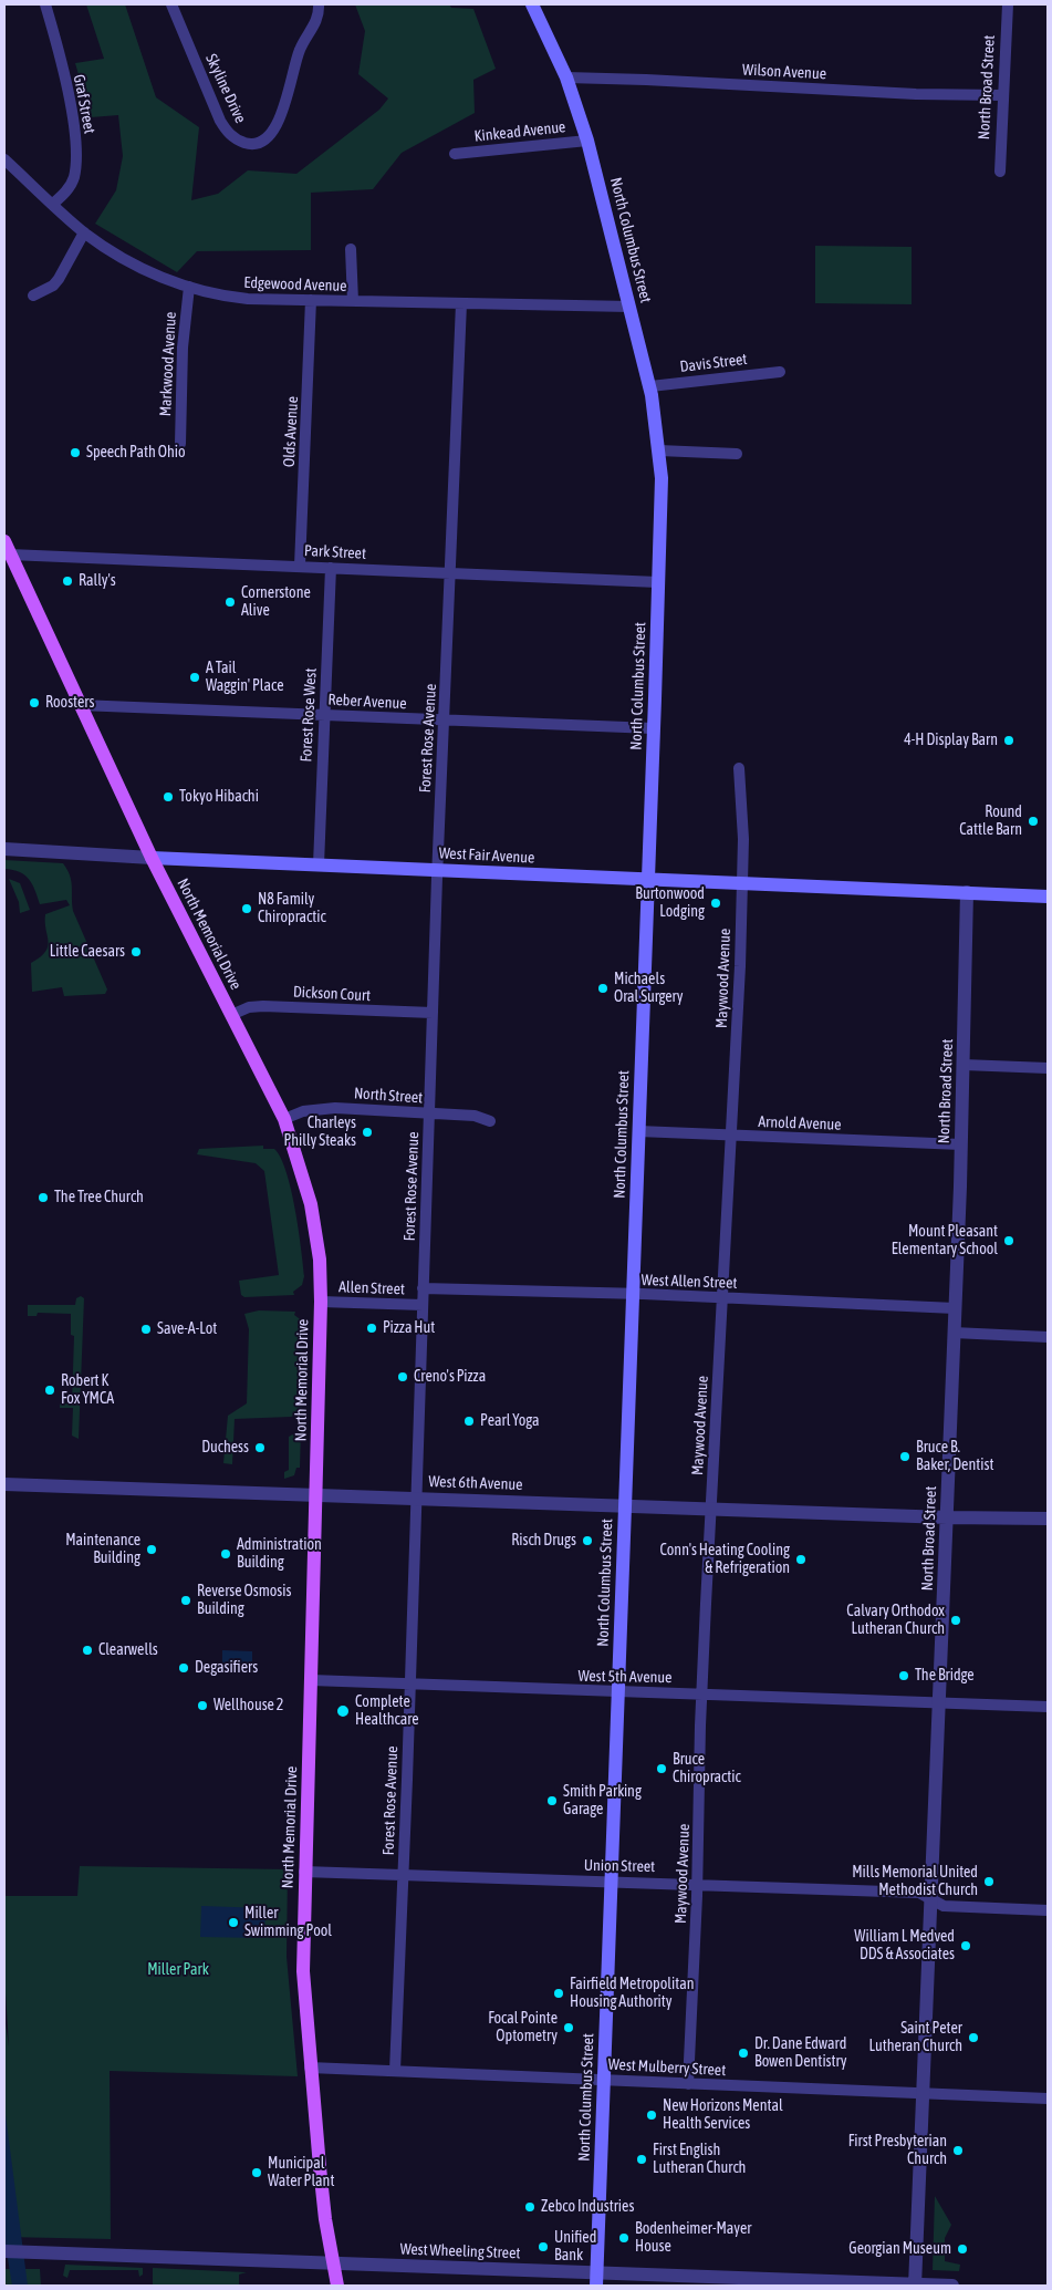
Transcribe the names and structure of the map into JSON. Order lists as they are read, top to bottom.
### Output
{
  "streets": {
    "main road": ["North Columbus Street", "West Fair Avenue", "North Memorial Drive"],
    "street": [
      "Wilson Avenue",
      "North Broad Street",
      "Skyline Drive",
      "Graf Street",
      "Kinkead Avenue",
      "Edgewood Avenue",
      "Davis Street",
      "Markwood Avenue",
      "Olds Avenue",
      "Park Street",
      "Reber Avenue",
      "Forest Rose West",
      "Forest Rose Avenue",
      "Maywood Avenue",
      "Dickson Court",
      "North Street",
      "Arnold Avenue",
      "West Allen Street",
      "Allen Street",
      "West 6th Avenue",
      "West 5th Avenue",
      "Union Street",
      "West Mulberry Street",
      "West Wheeling Street"
    ]
  },
  "crossings": [
    ["Wilson Avenue", "North Broad Street"],
    ["Wilson Avenue", "North Columbus Street"],
    ["North Broad Street", "West Fair Avenue"],
    ["North Broad Street", "Arnold Avenue"],
    ["North Broad Street", "West Allen Street"],
    ["North Broad Street", "West 6th Avenue"],
    ["North Broad Street", "West 5th Avenue"],
    ["North Broad Street", "Union Street"],
    ["North Broad Street", "West Mulberry Street"],
    ["North Broad Street", "West Wheeling Street"],
    ["Graf Street", "Edgewood Avenue"],
    ["Kinkead Avenue", "North Columbus Street"],
    ["North Columbus Street", "Edgewood Avenue"],
    ["North Columbus Street", "Davis Street"],
    ["North Columbus Street", "Park Street"],
    ["North Columbus Street", "Reber Avenue"],
    ["North Columbus Street", "West Fair Avenue"],
    ["North Columbus Street", "Arnold Avenue"],
    ["North Columbus Street", "West Allen Street"],
    ["North Columbus Street", "West 6th Avenue"],
    ["North Columbus Street", "West 5th Avenue"],
    ["North Columbus Street", "Union Street"],
    ["North Columbus Street", "West Mulberry Street"],
    ["North Columbus Street", "West Wheeling Street"],
    ["Edgewood Avenue", "Markwood Avenue"],
    ["Edgewood Avenue", "Olds Avenue"],
    ["Edgewood Avenue", "Forest Rose Avenue"],
    ["Olds Avenue", "Park Street"],
    ["Park Street", "Forest Rose West"],
    ["Park Street", "Forest Rose Avenue"],
    ["Park Street", "North Memorial Drive"],
    ["Reber Avenue", "Forest Rose West"],
    ["Reber Avenue", "Forest Rose Avenue"],
    ["Reber Avenue", "North Memorial Drive"],
    ["Forest Rose West", "West Fair Avenue"],
    ["Forest Rose Avenue", "West Fair Avenue"],
    ["Forest Rose Avenue", "Dickson Court"],
    ["Forest Rose Avenue", "North Street"],
    ["Forest Rose Avenue", "West Allen Street"],
    ["Forest Rose Avenue", "Allen Street"],
    ["Forest Rose Avenue", "West 6th Avenue"],
    ["Forest Rose Avenue", "West 5th Avenue"],
    ["Forest Rose Avenue", "Union Street"],
    ["Forest Rose Avenue", "West Mulberry Street"],
    ["West Fair Avenue", "North Memorial Drive"],
    ["West Fair Avenue", "Maywood Avenue"],
    ["North Memorial Drive", "Dickson Court"],
    ["North Memorial Drive", "North Street"],
    ["North Memorial Drive", "Allen Street"],
    ["North Memorial Drive", "West 6th Avenue"],
    ["North Memorial Drive", "West 5th Avenue"],
    ["North Memorial Drive", "Union Street"],
    ["North Memorial Drive", "West Mulberry Street"],
    ["North Memorial Drive", "West Wheeling Street"],
    ["Maywood Avenue", "Arnold Avenue"],
    ["Maywood Avenue", "West Allen Street"],
    ["Maywood Avenue", "West 6th Avenue"],
    ["Maywood Avenue", "West 5th Avenue"],
    ["Maywood Avenue", "Union Street"],
    ["Maywood Avenue", "West Mulberry Street"]
  ],
  "parks": ["Miller Park"],
  "places": [
    "Speech Path Ohio",
    "Rally's",
    "Cornerstone Alive",
    "A Tail Waggin' Place",
    "Roosters",
    "4-H Display Barn",
    "Tokyo Hibachi",
    "Round Cattle Barn",
    "Burtonwood Lodging",
    "N8 Family Chiropractic",
    "Little Caesars",
    "Michaels Oral Surgery",
    "Charleys Philly Steaks",
    "The Tree Church",
    "Mount Pleasant Elementary School",
    "Pizza Hut",
    "Save-A-Lot",
    "Creno's Pizza",
    "Robert K Fox YMCA",
    "Pearl Yoga",
    "Duchess",
    "Bruce B. Baker, Dentist",
    "Risch Drugs",
    "Maintenance Building",
    "Administration Building",
    "Conn's Heating Cooling & Refrigeration",
    "Reverse Osmosis Building",
    "Calvary Orthodox Lutheran Church",
    "Clearwells",
    "Degasifiers",
    "The Bridge",
    "Wellhouse 2",
    "Complete Healthcare",
    "Bruce Chiropractic",
    "Smith Parking Garage",
    "Mills Memorial United Methodist Church",
    "Miller Swimming Pool",
    "William L Medved DDS & Associates",
    "Fairfield Metropolitan Housing Authority",
    "Focal Pointe Optometry",
    "Saint Peter Lutheran Church",
    "Dr. Dane Edward Bowen Dentistry",
    "New Horizons Mental Health Services",
    "First Presbyterian Church",
    "First English Lutheran Church",
    "Municipal Water Plant",
    "Zebco Industries",
    "Bodenheimer-Mayer House",
    "Unified Bank",
    "Georgian Museum"
  ]
}
